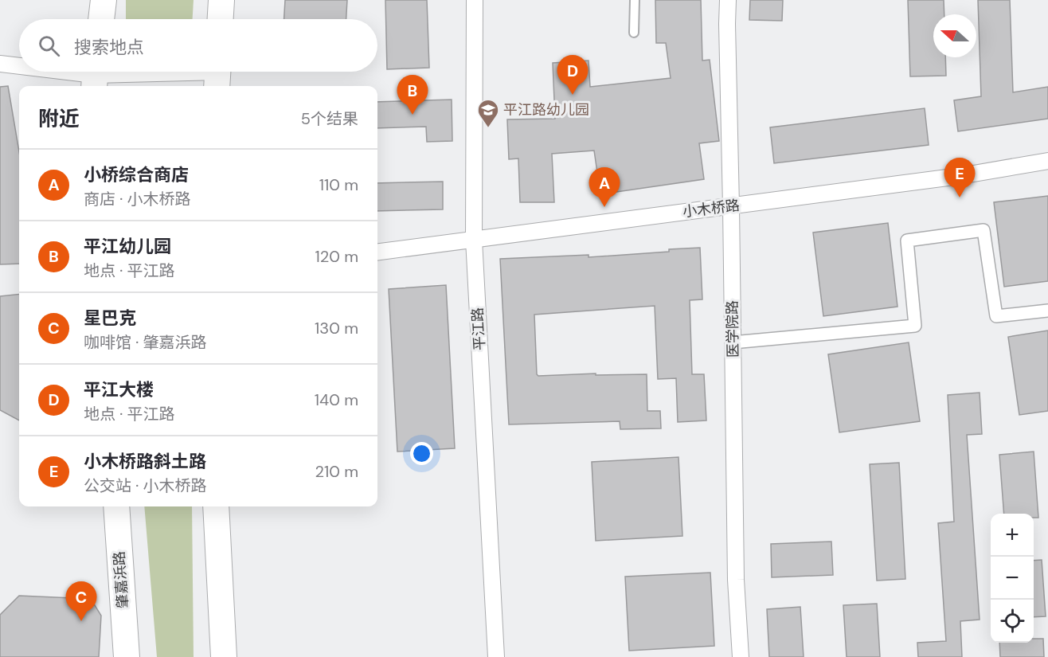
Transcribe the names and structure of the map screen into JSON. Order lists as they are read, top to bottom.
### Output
{
  "streets": {
    "main road": ["肇嘉浜路"],
    "street": ["小木桥路", "平江路", "医学院路"]
  },
  "crossings": [
    ["小木桥路", "平江路"],
    ["小木桥路", "医学院路"]
  ],
  "places": {
    "school or university": ["平江路幼儿园"]
  },
  "north": "left",
  "page": {
    "search": "搜索地点",
    "pins": [
      "D",
      "B",
      "E",
      "A",
      "C"
    ],
    "heading": ["附近", "5个结果"],
    "list": [
      {
        "mark": "A",
        "name": "小桥综合商店",
        "note": "商店 · 小木桥路",
        "value": "110 m"
      },
      {
        "mark": "B",
        "name": "平江幼儿园",
        "note": "地点 · 平江路",
        "value": "120 m"
      },
      {
        "mark": "C",
        "name": "星巴克",
        "note": "咖啡馆 · 肇嘉浜路",
        "value": "130 m"
      },
      {
        "mark": "D",
        "name": "平江大楼",
        "note": "地点 · 平江路",
        "value": "140 m"
      },
      {
        "mark": "E",
        "name": "小木桥路斜土路",
        "note": "公交站 · 小木桥路",
        "value": "210 m"
      }
    ],
    "map_buttons": ["+", "−"]
  }
}
